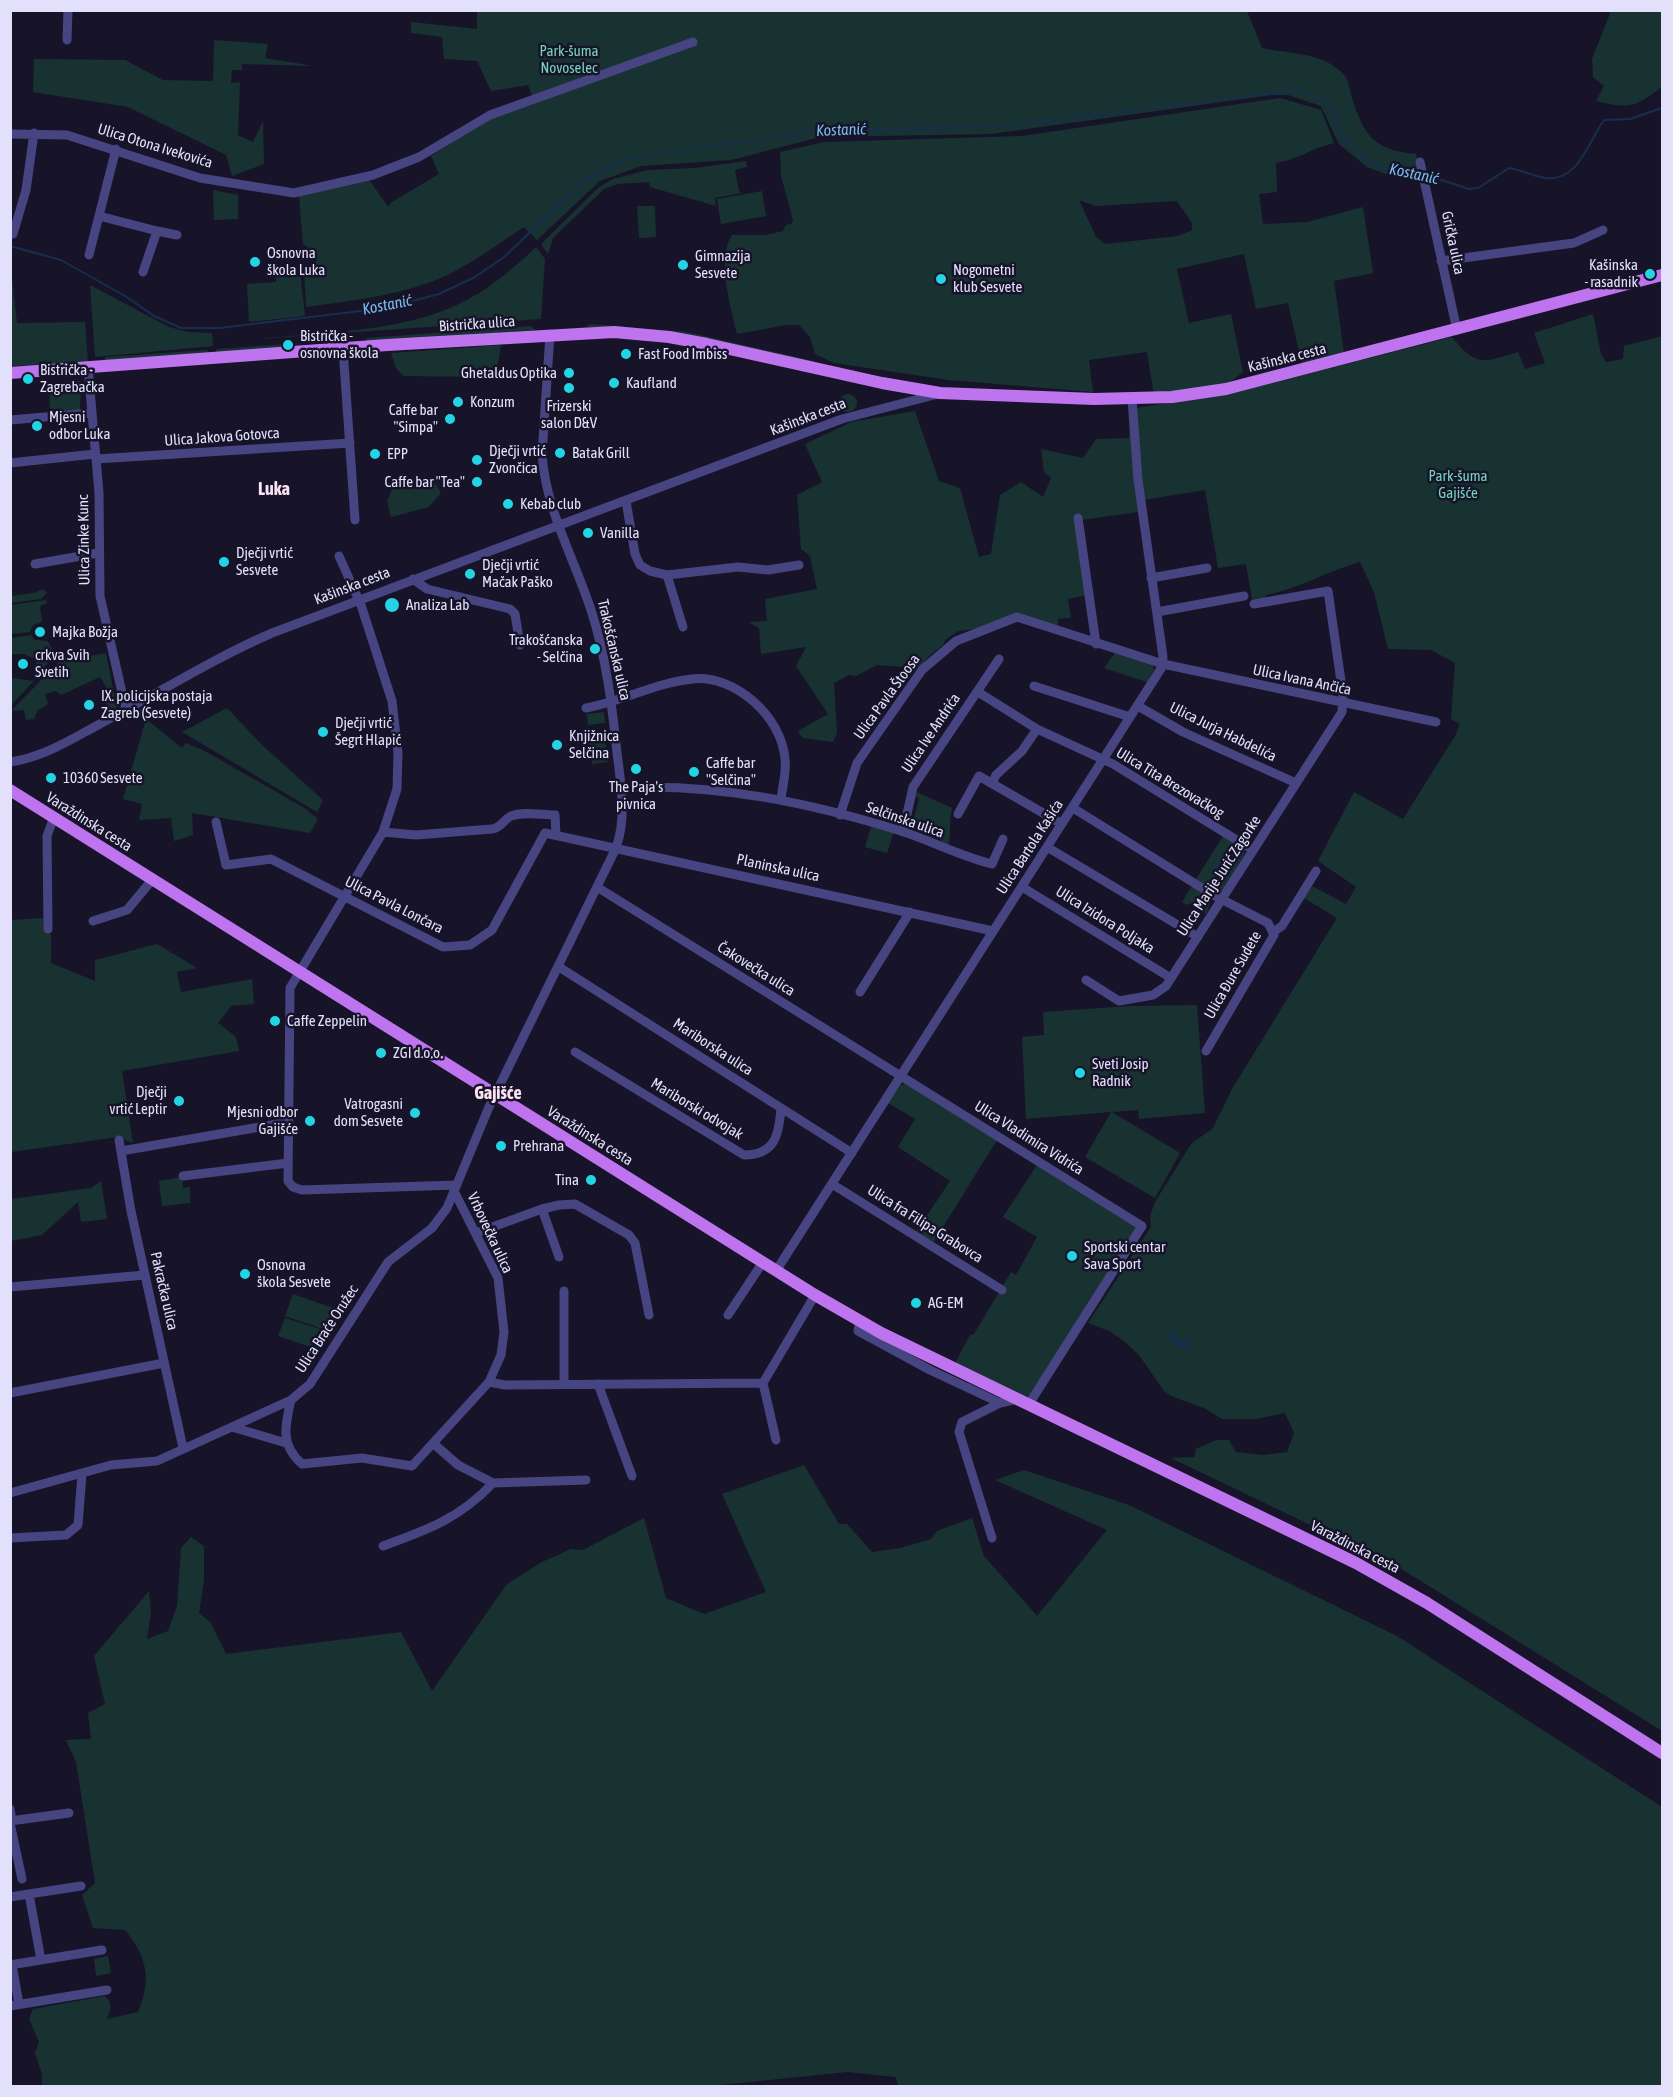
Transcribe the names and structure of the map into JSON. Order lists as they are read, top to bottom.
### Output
{
  "streets": {
    "main road": ["Bistrička ulica", "Kašinska cesta", "Varaždinska cesta"],
    "street": [
      "Ulica Otona Ivekovića",
      "Grička ulica",
      "Ulica Jakova Gotovca",
      "Ulica Zinke Kunc",
      "Trakošćanska ulica",
      "Ulica Ivana Ančića",
      "Ulica Pavla Štoosa",
      "Ulica Jurja Habdelića",
      "Ulica Ive Andrića",
      "Ulica Tita Brezovačkog",
      "Selčinska ulica",
      "Ulica Bartola Kašića",
      "Planinska ulica",
      "Ulica Marije Jurić Zagorke",
      "Ulica Pavla Lončara",
      "Ulica Izidora Poljaka",
      "Čakovečka ulica",
      "Ulica Đure Sudete",
      "Mariborska ulica",
      "Mariborski odvojak",
      "Ulica Vladimira Vidrića",
      "Ulica fra Filipa Grabovca",
      "Vrbovečka ulica",
      "Pakračka ulica",
      "Ulica Braće Oružec"
    ]
  },
  "crossings": [
    ["Grička ulica", "Kašinska cesta"],
    ["Bistrička ulica", "Kašinska cesta"],
    ["Bistrička ulica", "Ulica Zinke Kunc"],
    ["Bistrička ulica", "Trakošćanska ulica"],
    ["Kašinska cesta", "Ulica Zinke Kunc"],
    ["Kašinska cesta", "Trakošćanska ulica"],
    ["Ulica Jakova Gotovca", "Ulica Zinke Kunc"],
    ["Trakošćanska ulica", "Selčinska ulica"],
    ["Trakošćanska ulica", "Varaždinska cesta"],
    ["Trakošćanska ulica", "Planinska ulica"],
    ["Trakošćanska ulica", "Čakovečka ulica"],
    ["Trakošćanska ulica", "Mariborska ulica"],
    ["Trakošćanska ulica", "Ulica Braće Oružec"],
    ["Ulica Ivana Ančića", "Ulica Pavla Štoosa"],
    ["Ulica Ivana Ančića", "Ulica Bartola Kašića"],
    ["Ulica Ivana Ančića", "Ulica Marije Jurić Zagorke"],
    ["Ulica Pavla Štoosa", "Selčinska ulica"],
    ["Ulica Pavla Štoosa", "Ulica Bartola Kašića"],
    ["Ulica Jurja Habdelića", "Ulica Bartola Kašića"],
    ["Ulica Jurja Habdelića", "Ulica Marije Jurić Zagorke"],
    ["Ulica Ive Andrića", "Ulica Tita Brezovačkog"],
    ["Ulica Ive Andrića", "Selčinska ulica"],
    ["Ulica Tita Brezovačkog", "Ulica Bartola Kašića"],
    ["Ulica Tita Brezovačkog", "Ulica Marije Jurić Zagorke"],
    ["Varaždinska cesta", "Ulica Bartola Kašića"],
    ["Varaždinska cesta", "Ulica Vladimira Vidrića"],
    ["Varaždinska cesta", "Ulica Braće Oružec"],
    ["Ulica Bartola Kašića", "Planinska ulica"],
    ["Ulica Bartola Kašića", "Ulica Izidora Poljaka"],
    ["Ulica Bartola Kašića", "Čakovečka ulica"],
    ["Ulica Bartola Kašića", "Ulica Đure Sudete"],
    ["Ulica Bartola Kašića", "Mariborska ulica"],
    ["Ulica Bartola Kašića", "Ulica Vladimira Vidrića"],
    ["Ulica Bartola Kašića", "Ulica fra Filipa Grabovca"],
    ["Planinska ulica", "Ulica Pavla Lončara"],
    ["Ulica Marije Jurić Zagorke", "Ulica Izidora Poljaka"],
    ["Ulica Marije Jurić Zagorke", "Ulica Đure Sudete"],
    ["Čakovečka ulica", "Ulica Vladimira Vidrića"],
    ["Mariborska ulica", "Mariborski odvojak"],
    ["Vrbovečka ulica", "Ulica Braće Oružec"],
    ["Pakračka ulica", "Ulica Braće Oružec"]
  ],
  "districts": ["Luka", "Gajišće"],
  "water": ["Kostanić"],
  "parks": ["Park-šuma Novoselec", "Park-šuma Gajišće"],
  "places": [
    "Osnovna škola Luka",
    "Gimnazija Sesvete",
    "Kašinska - rasadnik",
    "Nogometni klub Sesvete",
    "Bistrička - osnovna škola",
    "Fast Food Imbiss",
    "Ghetaldus Optika",
    "Bistrička - Zagrebačka",
    "Kaufland",
    "Frizerski salon D&V",
    "Konzum",
    "Caffe bar \"Simpa\"",
    "Mjesni odbor Luka",
    "Batak Grill",
    "EPP",
    "Dječji vrtić Zvončica",
    "Caffe bar \"Tea\"",
    "Kebab club",
    "Vanilla",
    "Dječji vrtić Sesvete",
    "Dječji vrtić Mačak Paško",
    "Analiza Lab",
    "Majka Božja",
    "Trakošćanska - Selčina",
    "crkva Svih Svetih",
    "IX. policijska postaja Zagreb (Sesvete)",
    "Dječji vrtić Šegrt Hlapić",
    "Knjižnica Selčina",
    "The Paja's pivnica",
    "Caffe bar \"Selčina\"",
    "10360 Sesvete",
    "Caffe Zeppelin",
    "ZGI d.o.o.",
    "Sveti Josip Radnik",
    "Dječji vrtić Leptir",
    "Vatrogasni dom Sesvete",
    "Mjesni odbor Gajišće",
    "Prehrana",
    "Tina",
    "Sportski centar Sava Sport",
    "Osnovna škola Sesvete",
    "AG-EM"
  ]
}
